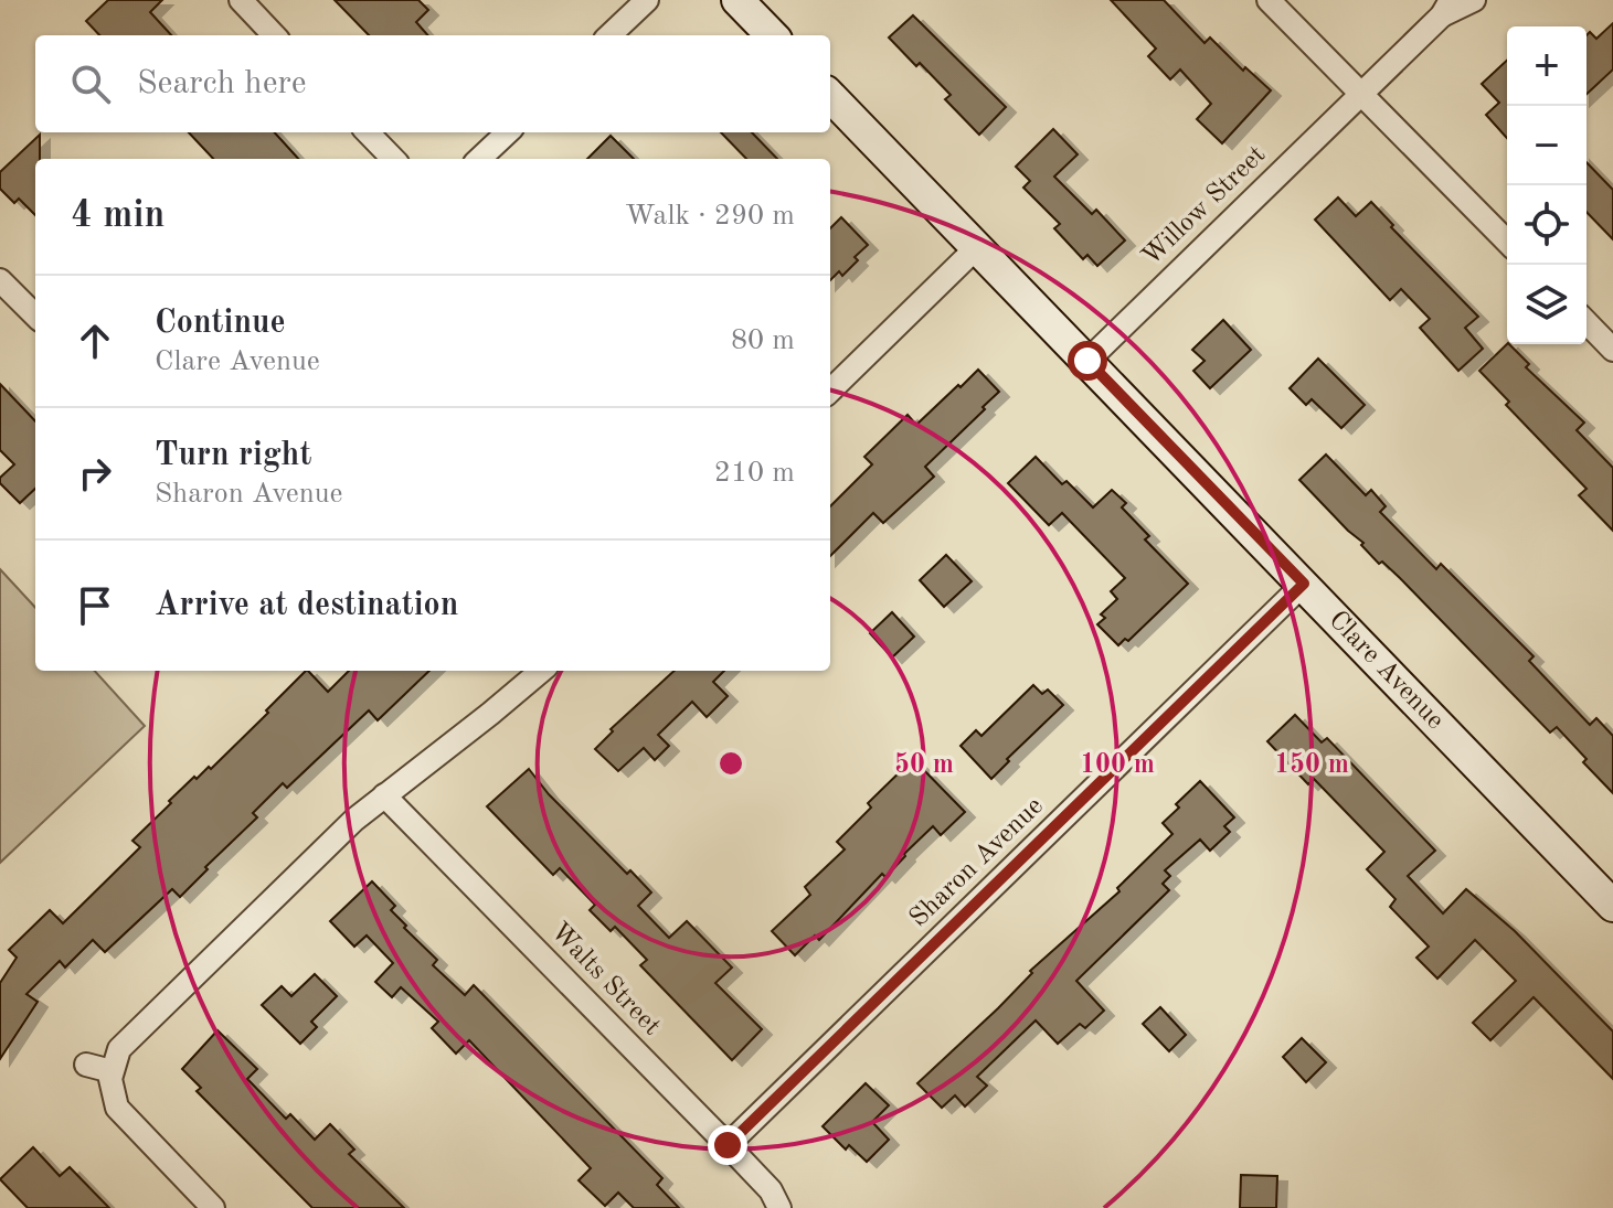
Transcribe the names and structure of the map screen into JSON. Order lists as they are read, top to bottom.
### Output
{
  "streets": {
    "street": [
      "Willow Street",
      "Clare Avenue",
      "Sharon Avenue",
      "Walts Street"
    ]
  },
  "crossings": [
    ["Willow Street", "Clare Avenue"],
    ["Clare Avenue", "Sharon Avenue"],
    ["Sharon Avenue", "Walts Street"]
  ],
  "page": {
    "map_buttons": ["+", "−"],
    "search": "Search here",
    "heading": ["4 min", "Walk · 290 m"],
    "list": [
      ["Continue", "Clare Avenue", "80 m"],
      ["Turn right", "Sharon Avenue", "210 m"],
      "Arrive at destination"
    ]
  },
  "rings": ["50 m", "100 m", "150 m"]
}
